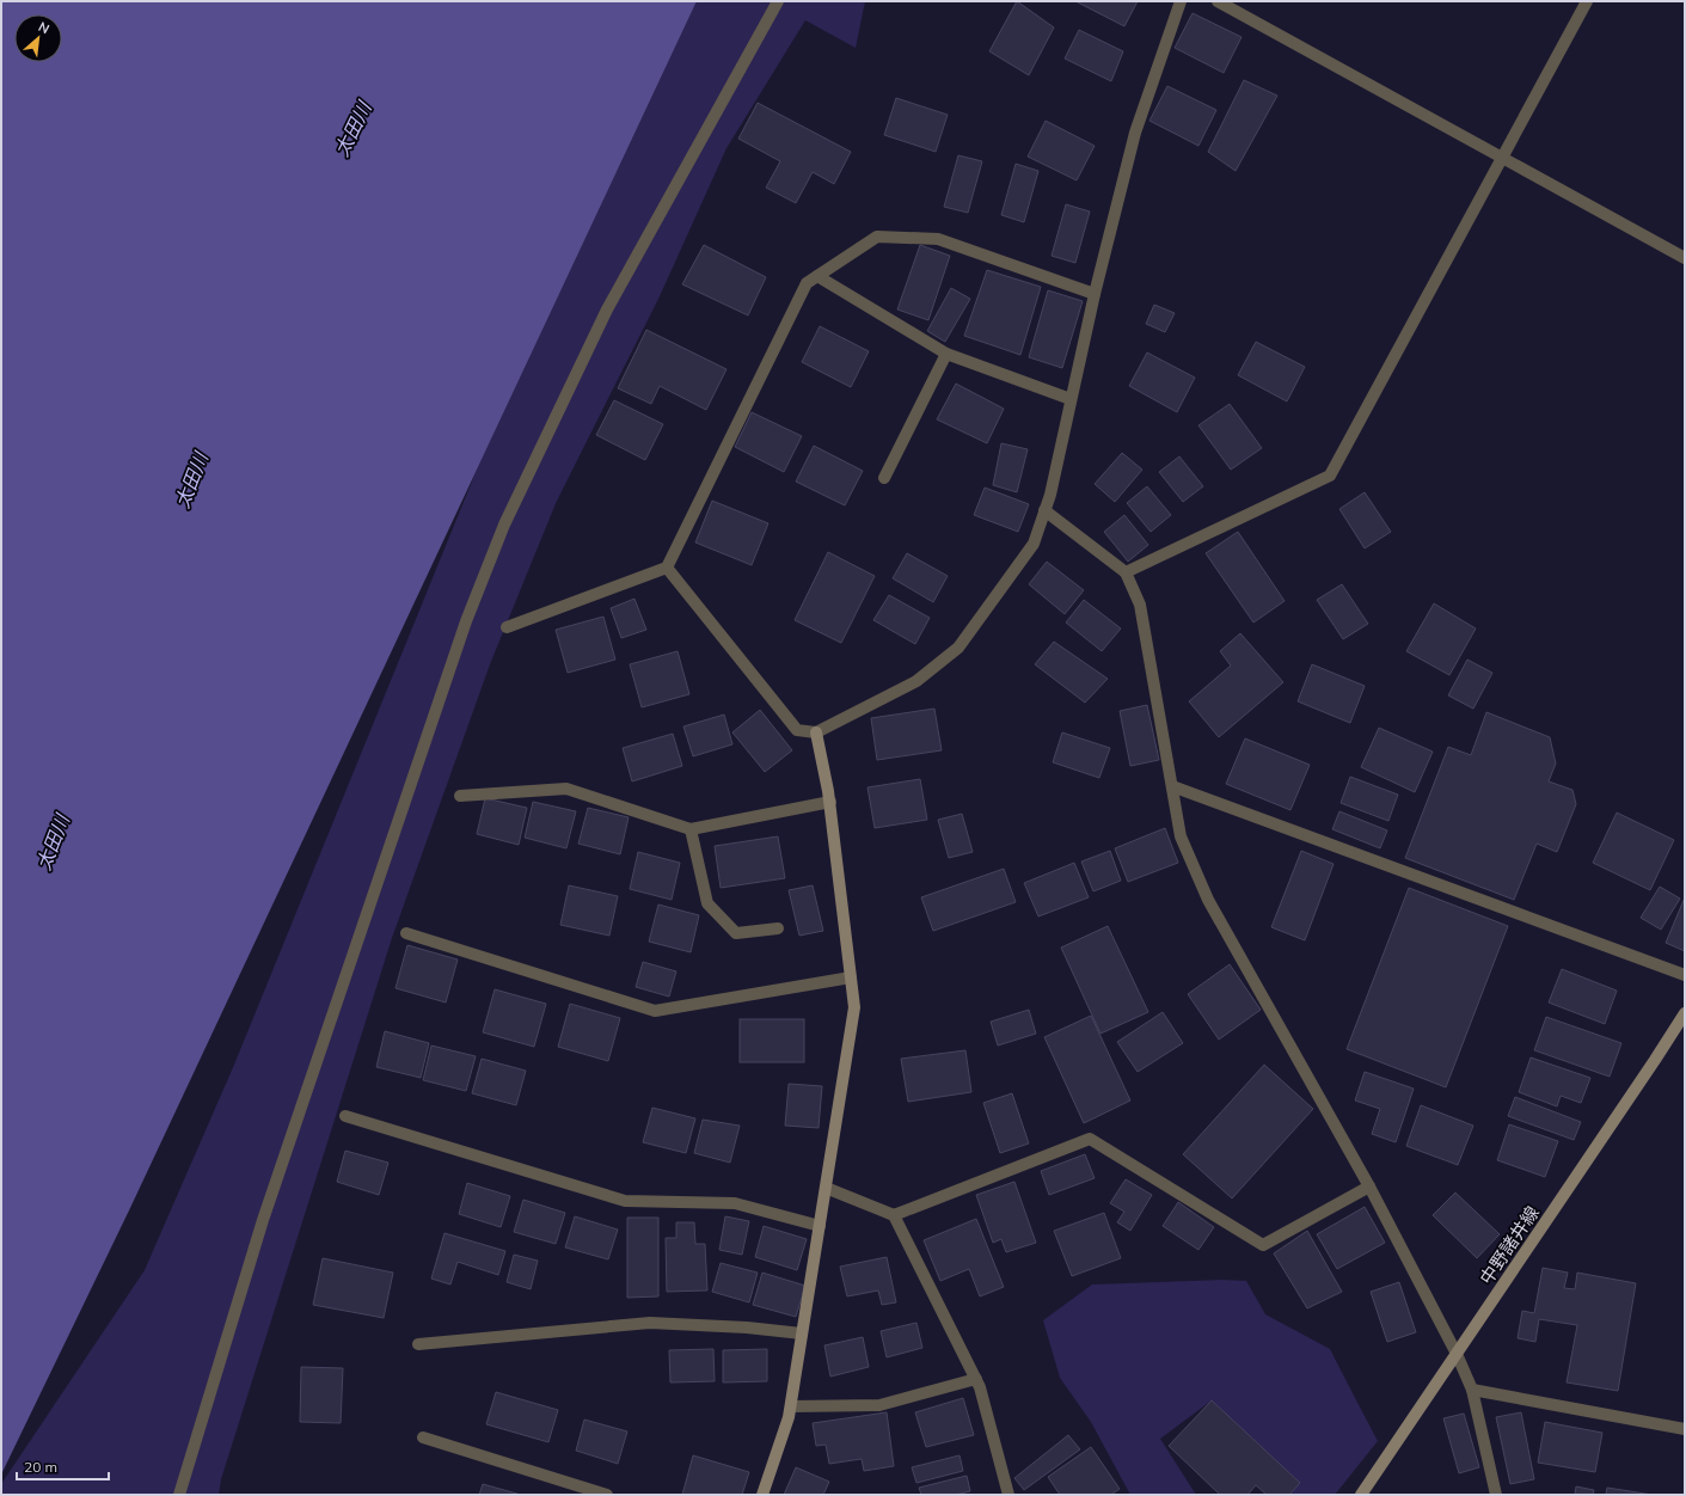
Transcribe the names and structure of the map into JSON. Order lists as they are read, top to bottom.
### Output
{
  "streets": {
    "street": ["中野諸井線"]
  },
  "water": ["太田川"],
  "scale_bar": "20 m",
  "north": "top right"
}
